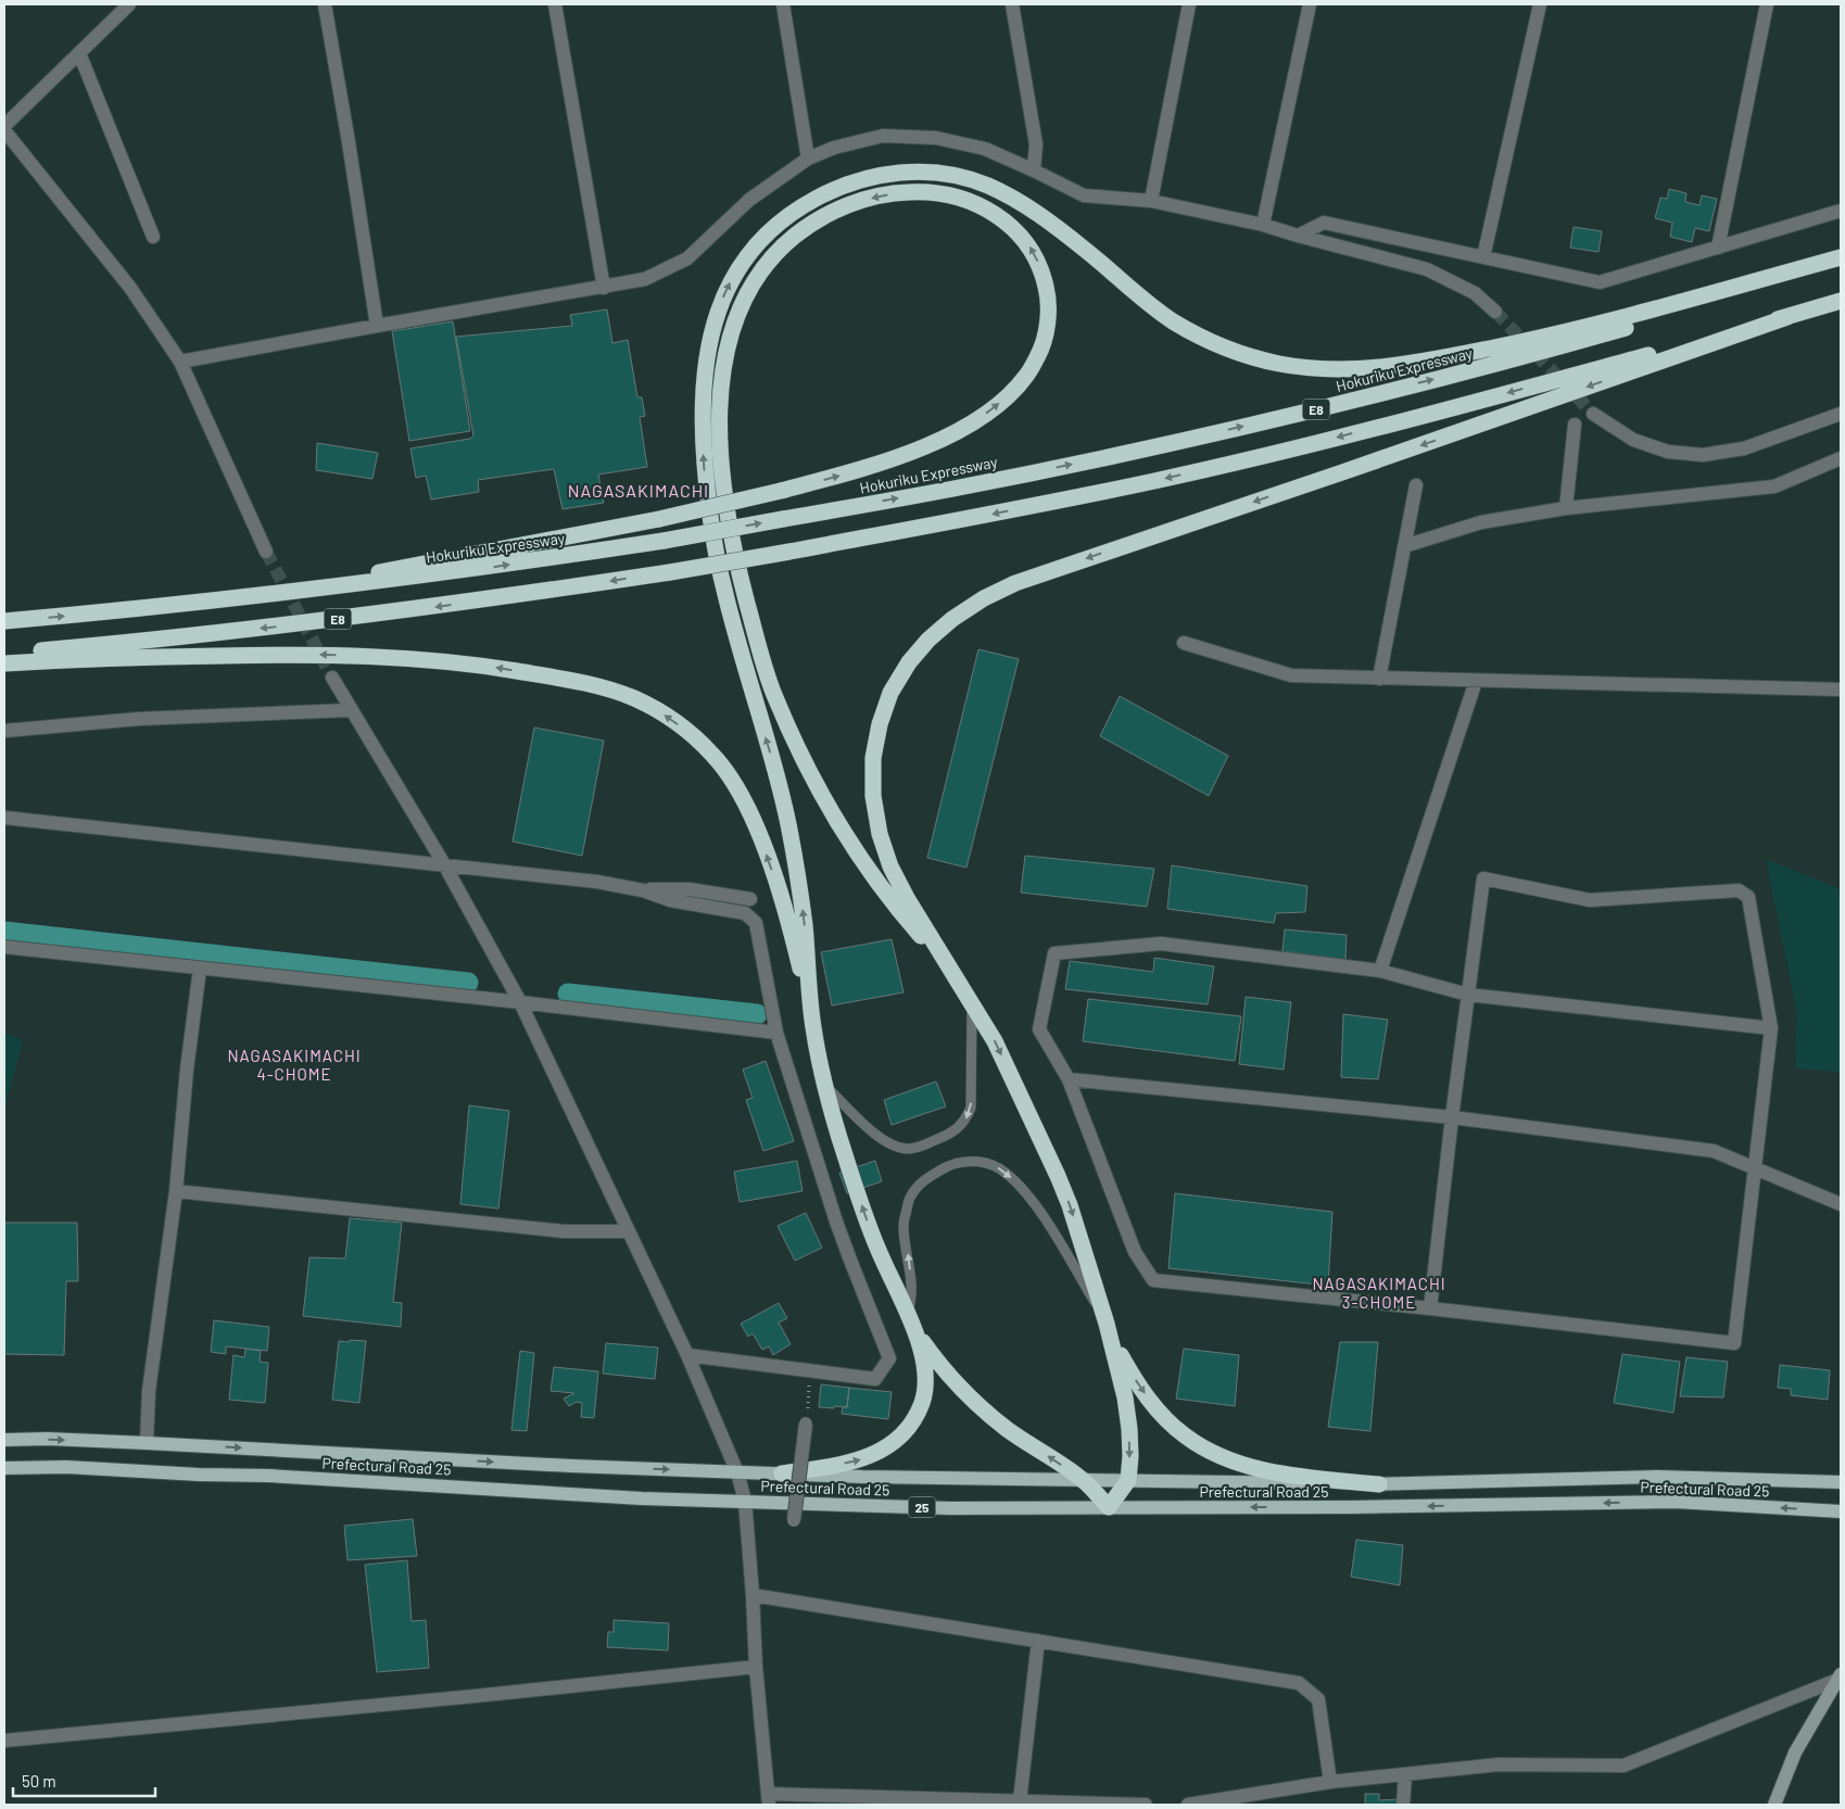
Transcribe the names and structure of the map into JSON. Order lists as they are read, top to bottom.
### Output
{
  "streets": {
    "highway": ["Hokuriku Expressway", "E8"],
    "main road": ["Prefectural Road 25", "25"]
  },
  "districts": ["NAGASAKIMACHI", "NAGASAKIMACHI 4-CHOME", "NAGASAKIMACHI 3-CHOME"],
  "scale_bar": "50 m"
}
